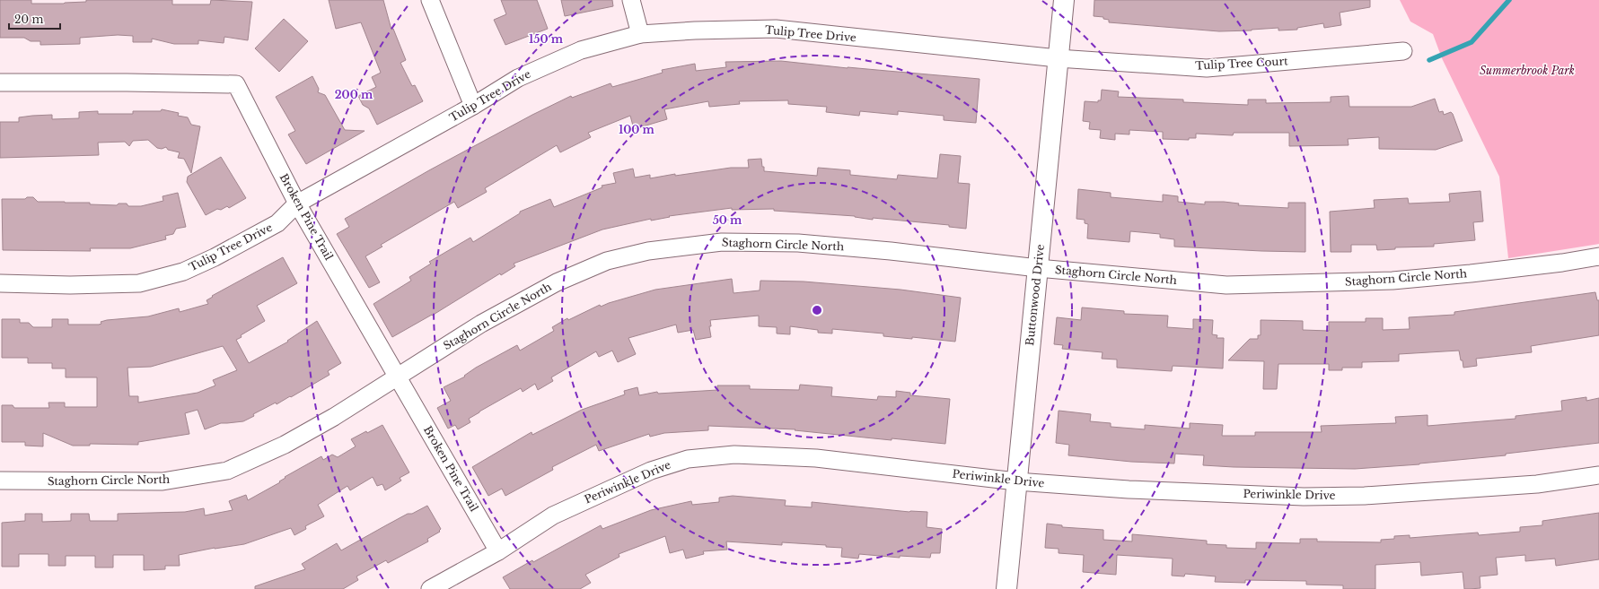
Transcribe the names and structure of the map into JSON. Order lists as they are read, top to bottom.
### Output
{
  "streets": {
    "street": [
      "Tulip Tree Drive",
      "Tulip Tree Court",
      "Broken Pine Trail",
      "Staghorn Circle North",
      "Buttonwood Drive",
      "Periwinkle Drive"
    ]
  },
  "crossings": [
    ["Tulip Tree Drive", "Tulip Tree Court"],
    ["Tulip Tree Drive", "Broken Pine Trail"],
    ["Tulip Tree Drive", "Buttonwood Drive"],
    ["Tulip Tree Court", "Buttonwood Drive"],
    ["Broken Pine Trail", "Staghorn Circle North"],
    ["Broken Pine Trail", "Periwinkle Drive"],
    ["Staghorn Circle North", "Buttonwood Drive"],
    ["Buttonwood Drive", "Periwinkle Drive"]
  ],
  "parks": ["Summerbrook Park"],
  "scale_bar": "20 m",
  "rings": [
    "150 m",
    "200 m",
    "100 m",
    "50 m"
  ]
}
